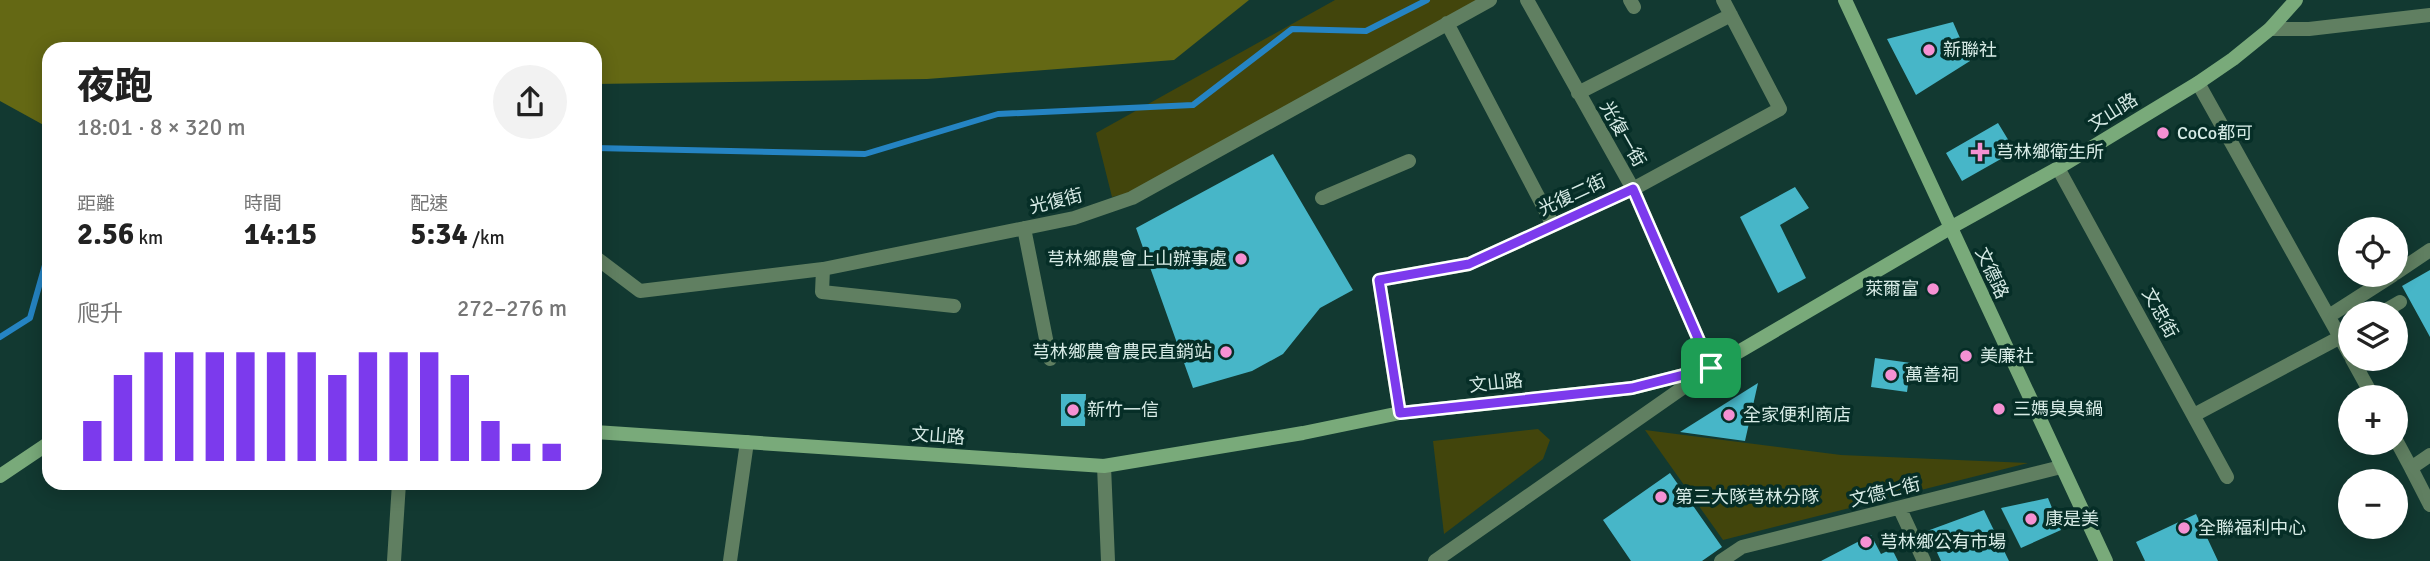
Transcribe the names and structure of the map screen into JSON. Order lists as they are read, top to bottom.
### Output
{
  "streets": {
    "main road": ["文山路", "文德路"],
    "street": [
      "光復一街",
      "光復二街",
      "光復街",
      "文忠街",
      "文德七街"
    ]
  },
  "crossings": [
    ["文山路", "光復一街"],
    ["文山路", "光復二街"],
    ["文山路", "文德路"],
    ["文山路", "文忠街"],
    ["光復一街", "光復二街"],
    ["文德路", "文德七街"]
  ],
  "places": {
    "other": [
      "新聯社",
      "CoCo都可",
      "芎林鄉農會上山辦事處",
      "萊爾富",
      "芎林鄉農會農民直銷站",
      "美廉社",
      "萬善祠",
      "三媽臭臭鍋",
      "新竹一信",
      "全家便利商店",
      "第三大隊芎林分隊",
      "康是美",
      "全聯福利中心",
      "芎林鄉公有市場"
    ],
    "health": ["芎林鄉衛生所"]
  },
  "page": {
    "heading": ["夜跑", "18:01 · 8 × 320 m"],
    "stats": [
      ["距離", "2.56 km"],
      ["時間", "14:15"],
      ["配速", "5:34 /km"]
    ],
    "map_buttons": ["+", "−"],
    "chart": ["爬升", "272–276 m"]
  }
}
